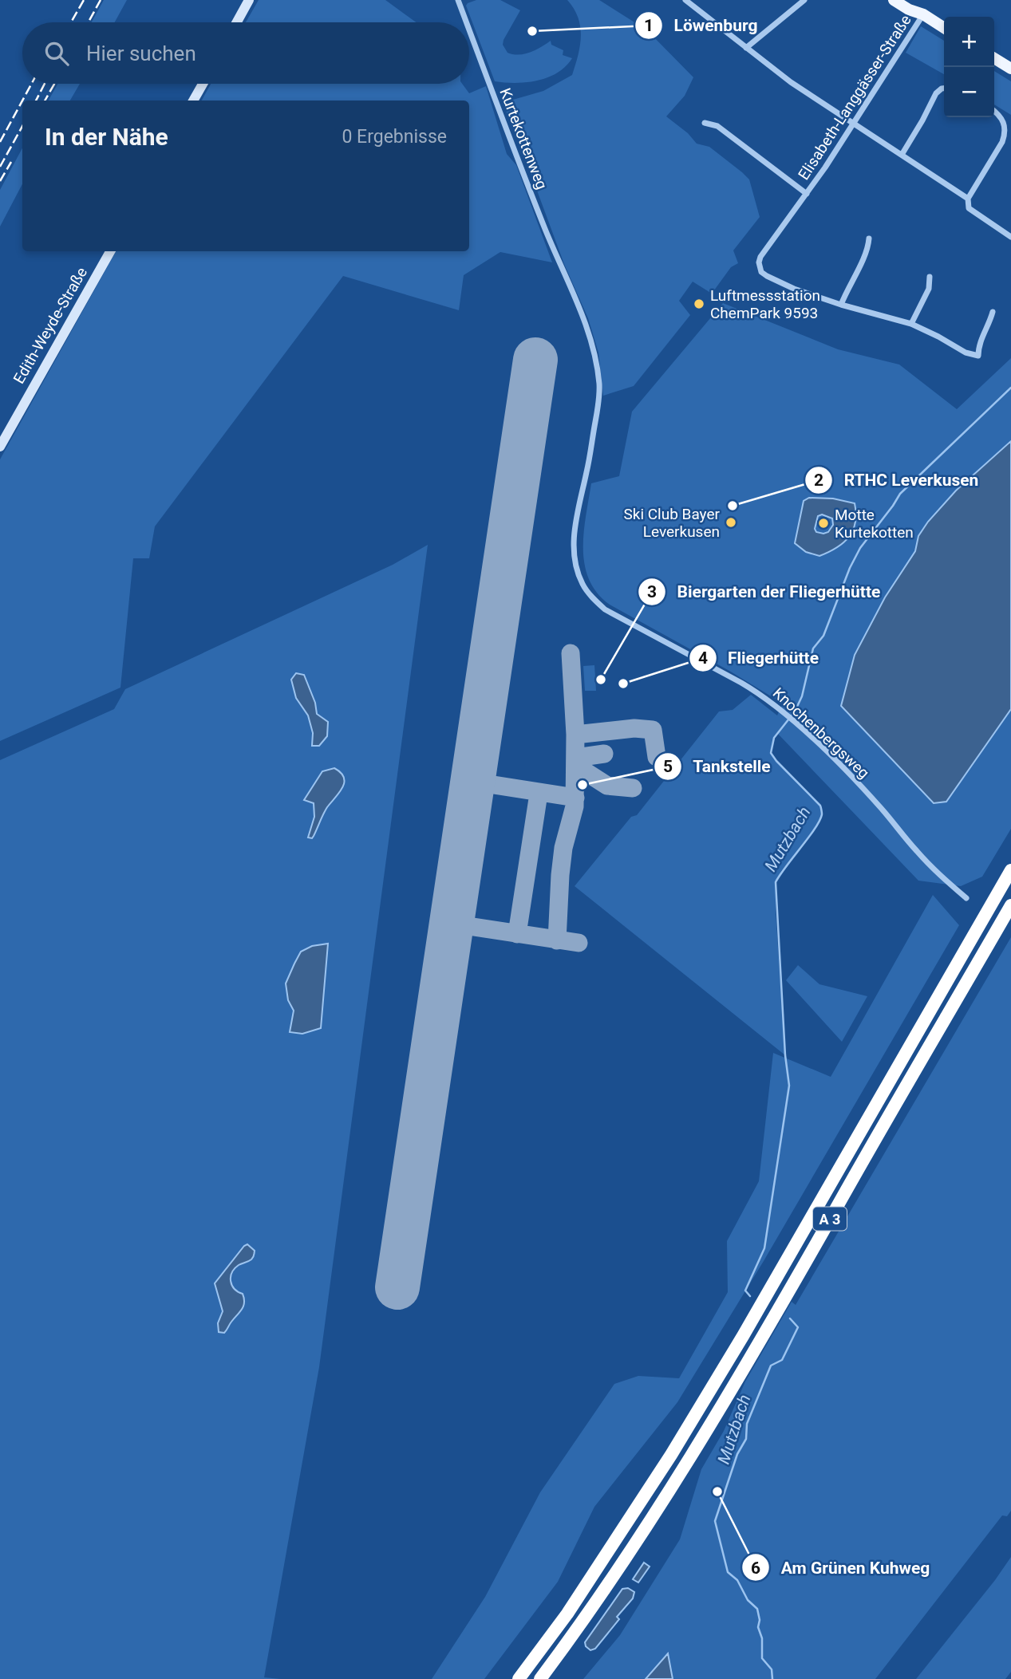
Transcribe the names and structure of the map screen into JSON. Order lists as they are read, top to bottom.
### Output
{
  "streets": {
    "highway": ["A 3"],
    "street": [
      "Elisabeth-Langgässer-Straße",
      "Kurtekottenweg",
      "Edith-Weyde-Straße",
      "Knochenbergsweg"
    ]
  },
  "crossings": [
    ["Kurtekottenweg", "Knochenbergsweg"]
  ],
  "water": ["Mutzbach"],
  "places": [
    "Löwenburg",
    "Luftmessstation ChemPark 9593",
    "RTHC Leverkusen",
    "Ski Club Bayer Leverkusen",
    "Motte Kurtekotten",
    "Biergarten der Fliegerhütte",
    "Fliegerhütte",
    "Tankstelle",
    "Am Grünen Kuhweg"
  ],
  "page": {
    "map_buttons": ["+", "−"],
    "search": "Hier suchen",
    "heading": ["In der Nähe", "0 Ergebnisse"]
  }
}
